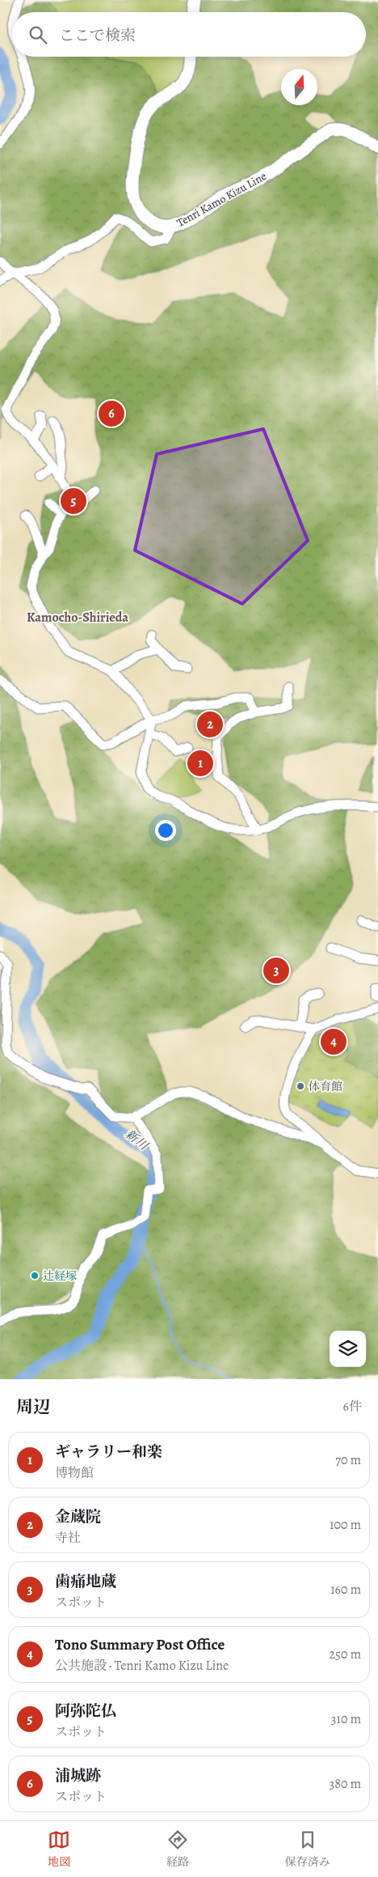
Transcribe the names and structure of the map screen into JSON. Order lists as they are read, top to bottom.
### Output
{
  "streets": {
    "main road": ["Tenri Kamo Kizu Line"]
  },
  "districts": ["Kamocho-Shirieda"],
  "water": ["新川"],
  "places": ["体育館", "辻経塚"],
  "north": "top",
  "page": {
    "search": "ここで検索",
    "pins": [
      "6",
      "5",
      "2",
      "1",
      "3",
      "4"
    ],
    "heading": ["周辺", "6件"],
    "list": [
      {
        "mark": "1",
        "name": "ギャラリー和楽",
        "note": "博物館",
        "value": "70 m"
      },
      {
        "mark": "2",
        "name": "金蔵院",
        "note": "寺社",
        "value": "100 m"
      },
      {
        "mark": "3",
        "name": "歯痛地蔵",
        "note": "スポット",
        "value": "160 m"
      },
      {
        "mark": "4",
        "name": "Tono Summary Post Office",
        "note": "公共施設 · Tenri Kamo Kizu Line",
        "value": "250 m"
      },
      {
        "mark": "5",
        "name": "阿弥陀仏",
        "note": "スポット",
        "value": "310 m"
      },
      {
        "mark": "6",
        "name": "浦城跡",
        "note": "スポット",
        "value": "380 m"
      }
    ],
    "nav": ["地図", "経路", "保存済み"]
  }
}
